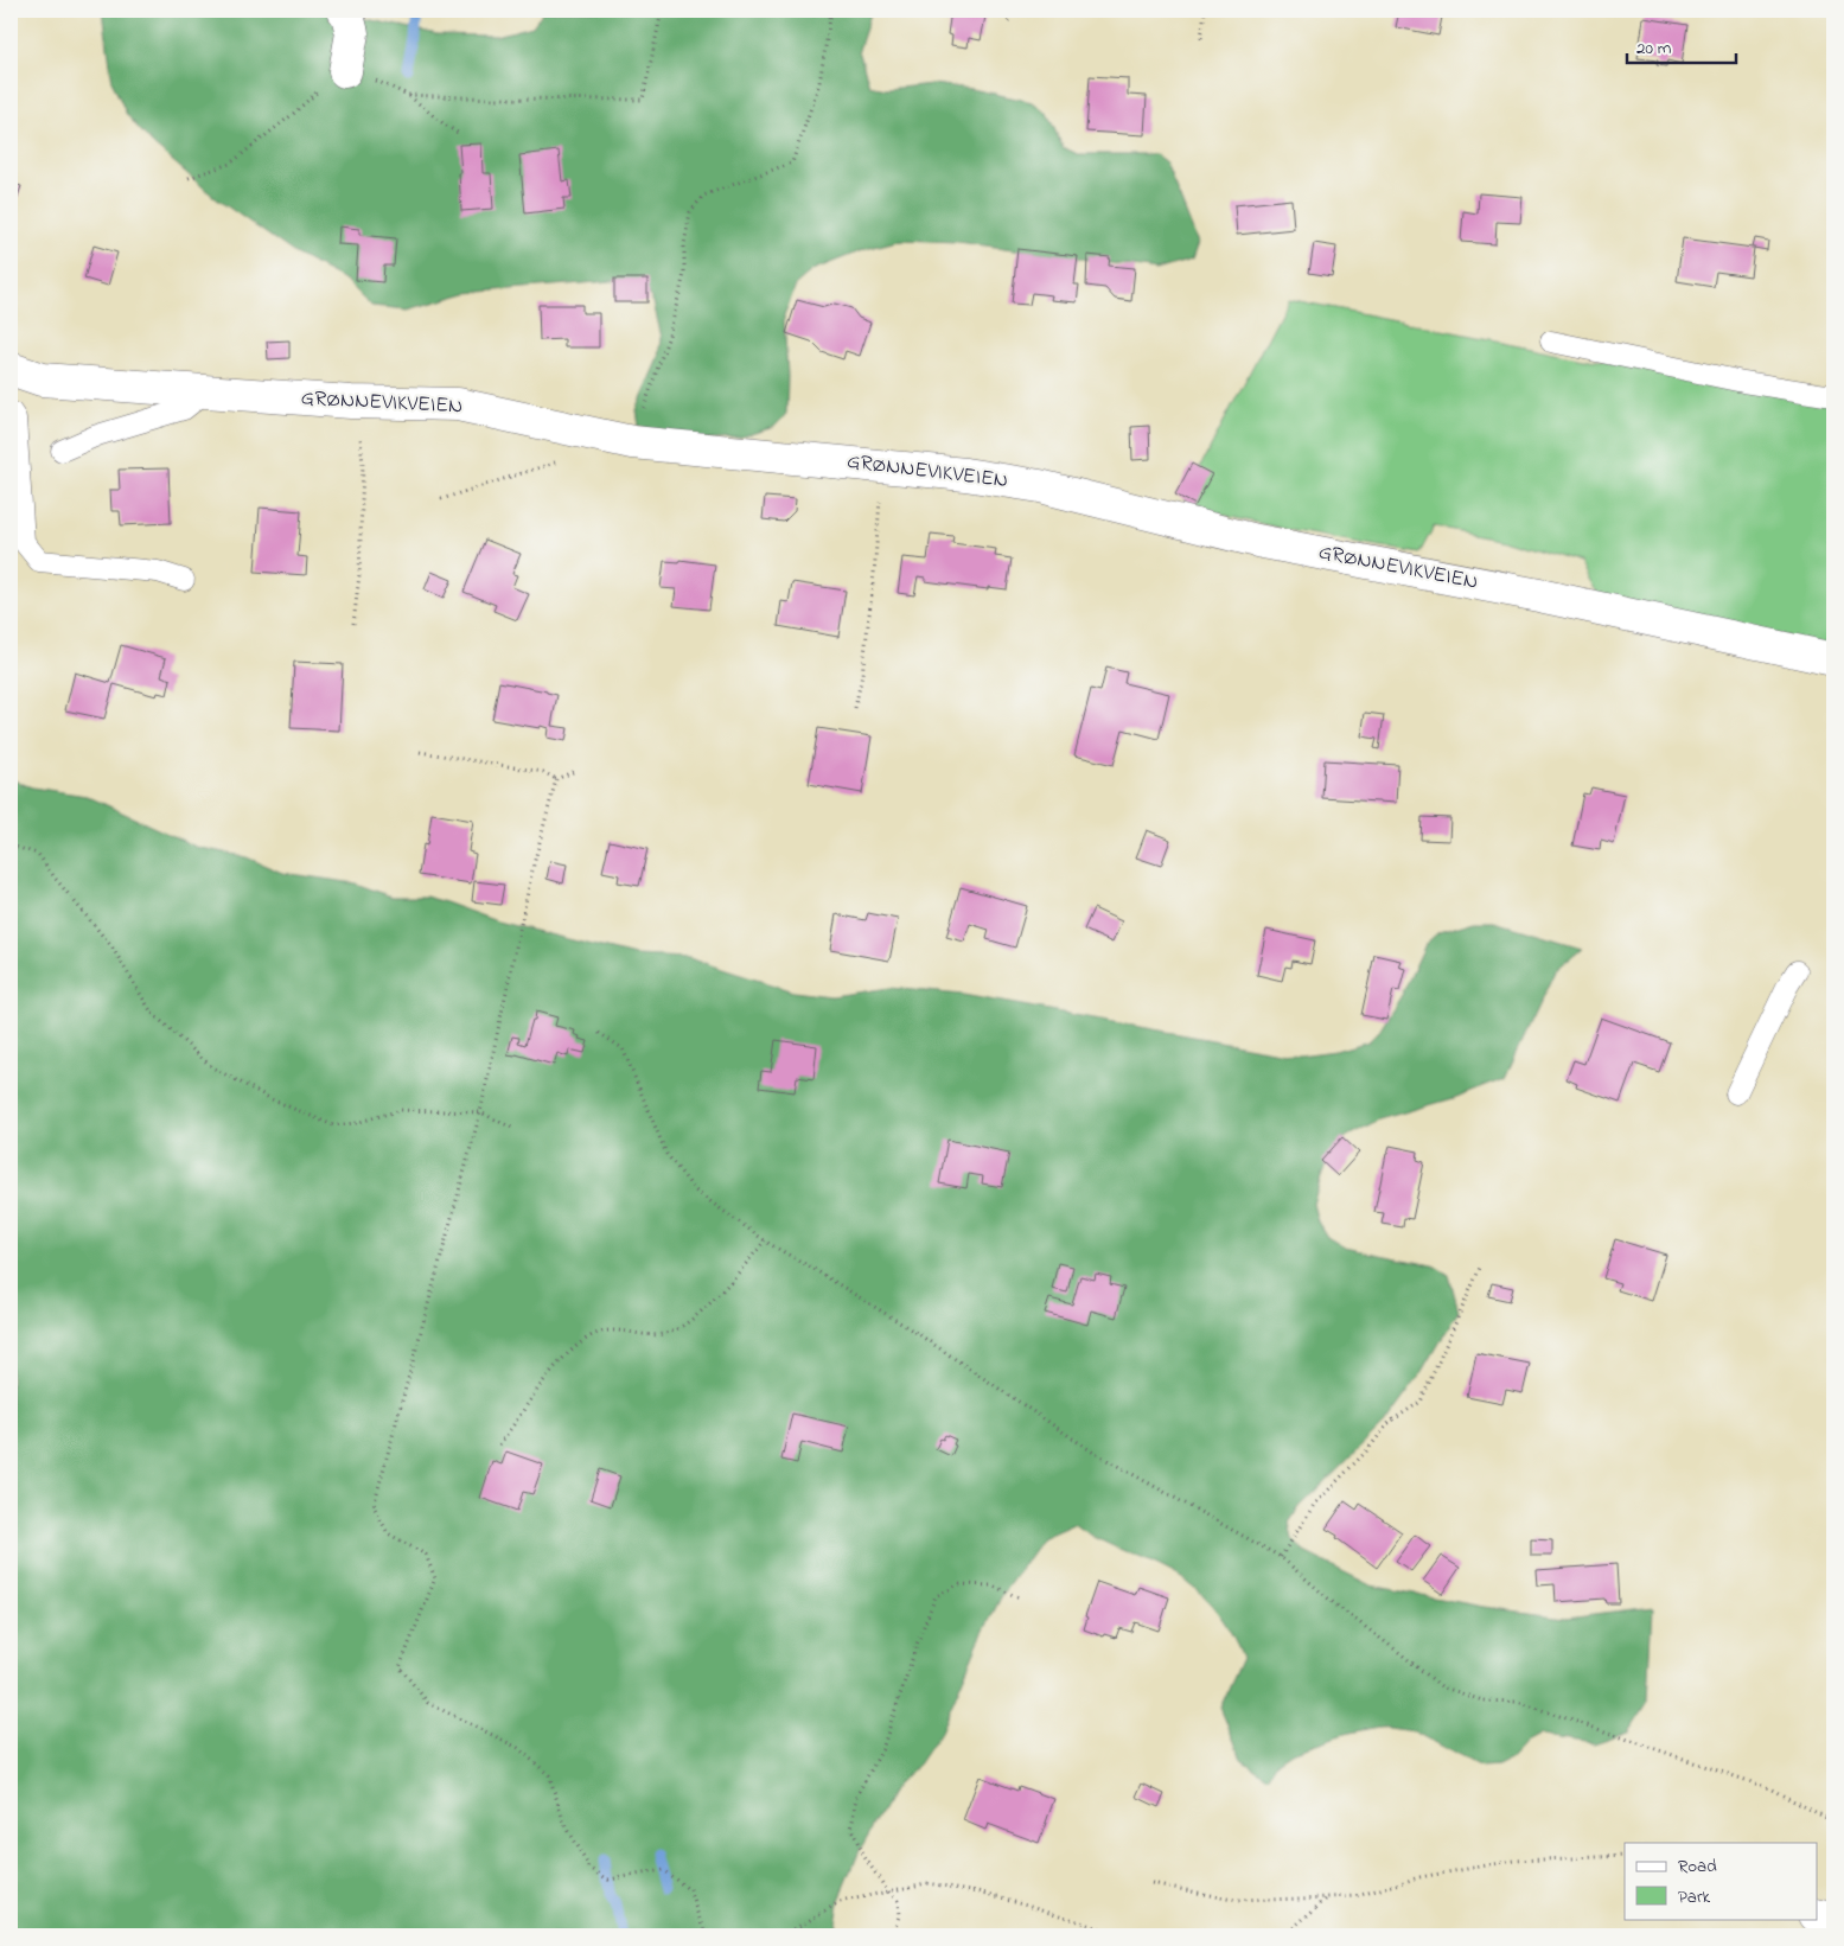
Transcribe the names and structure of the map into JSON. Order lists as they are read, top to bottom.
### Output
{
  "streets": {
    "street": ["GRØNNEVIKVEIEN"]
  },
  "legend": ["Road", "Park"],
  "scale_bar": "20 m"
}
